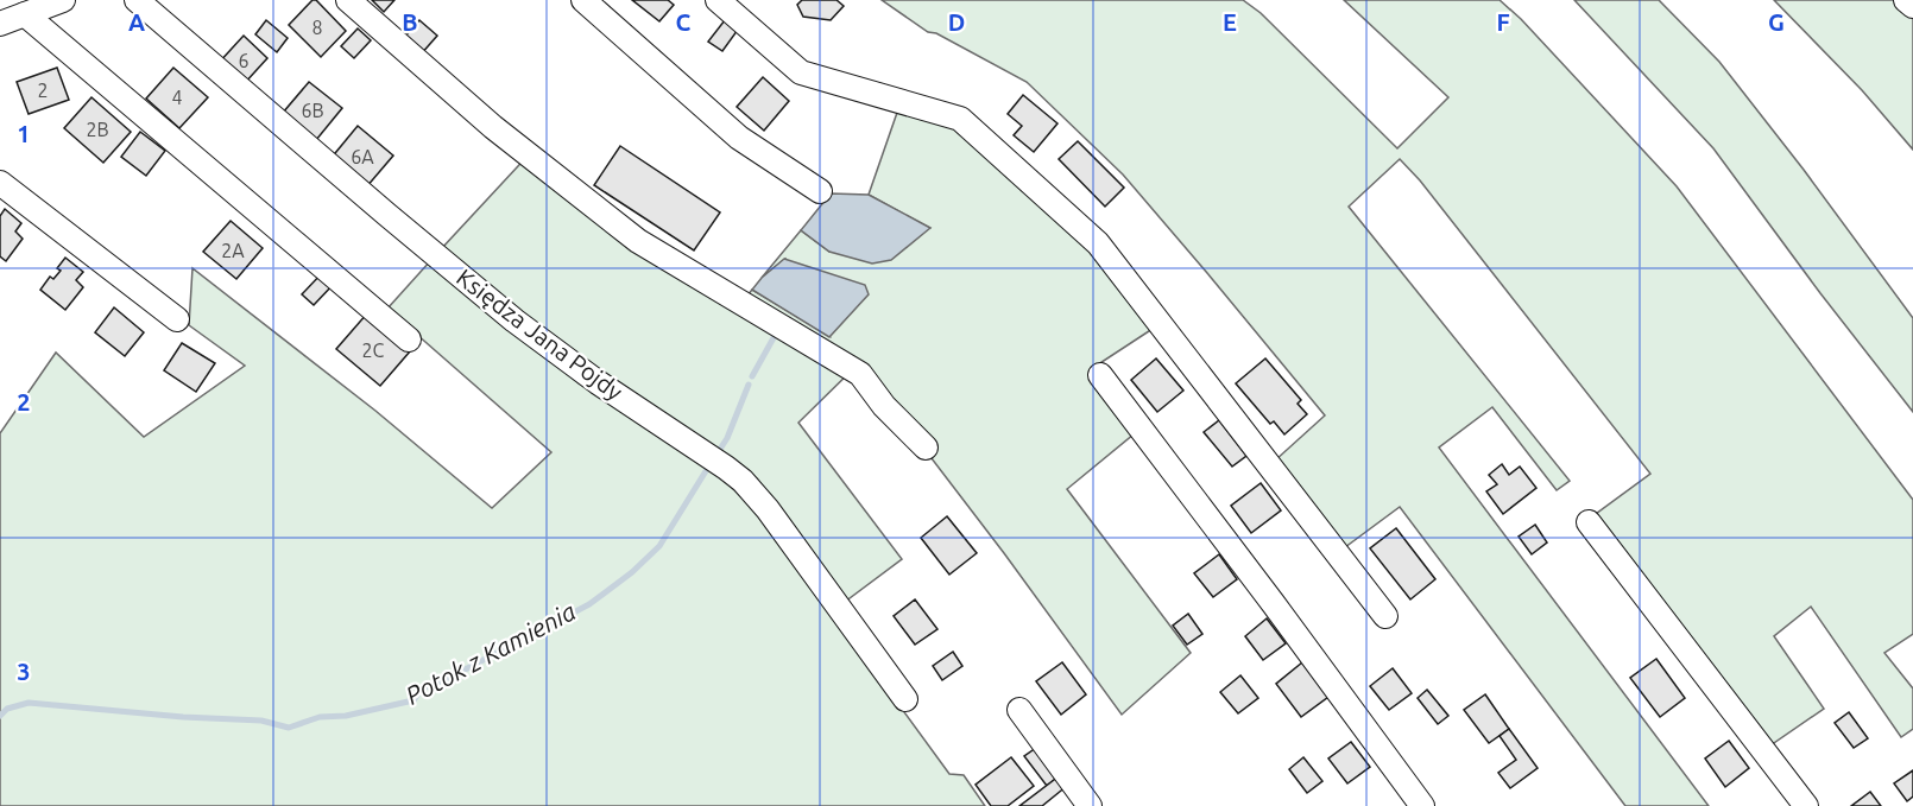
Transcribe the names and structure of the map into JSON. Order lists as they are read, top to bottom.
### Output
{
  "streets": {
    "street": ["Księdza Jana Pojdy"]
  },
  "water": ["Potok z Kamienia"],
  "house_numbers": [
    "8",
    "6",
    "2",
    "4",
    "6B",
    "2B",
    "6A",
    "2A",
    "2C"
  ],
  "grid": {
    "columns": [
      "A",
      "B",
      "C",
      "D",
      "E",
      "F",
      "G"
    ],
    "rows": ["1", "2", "3"]
  }
}
